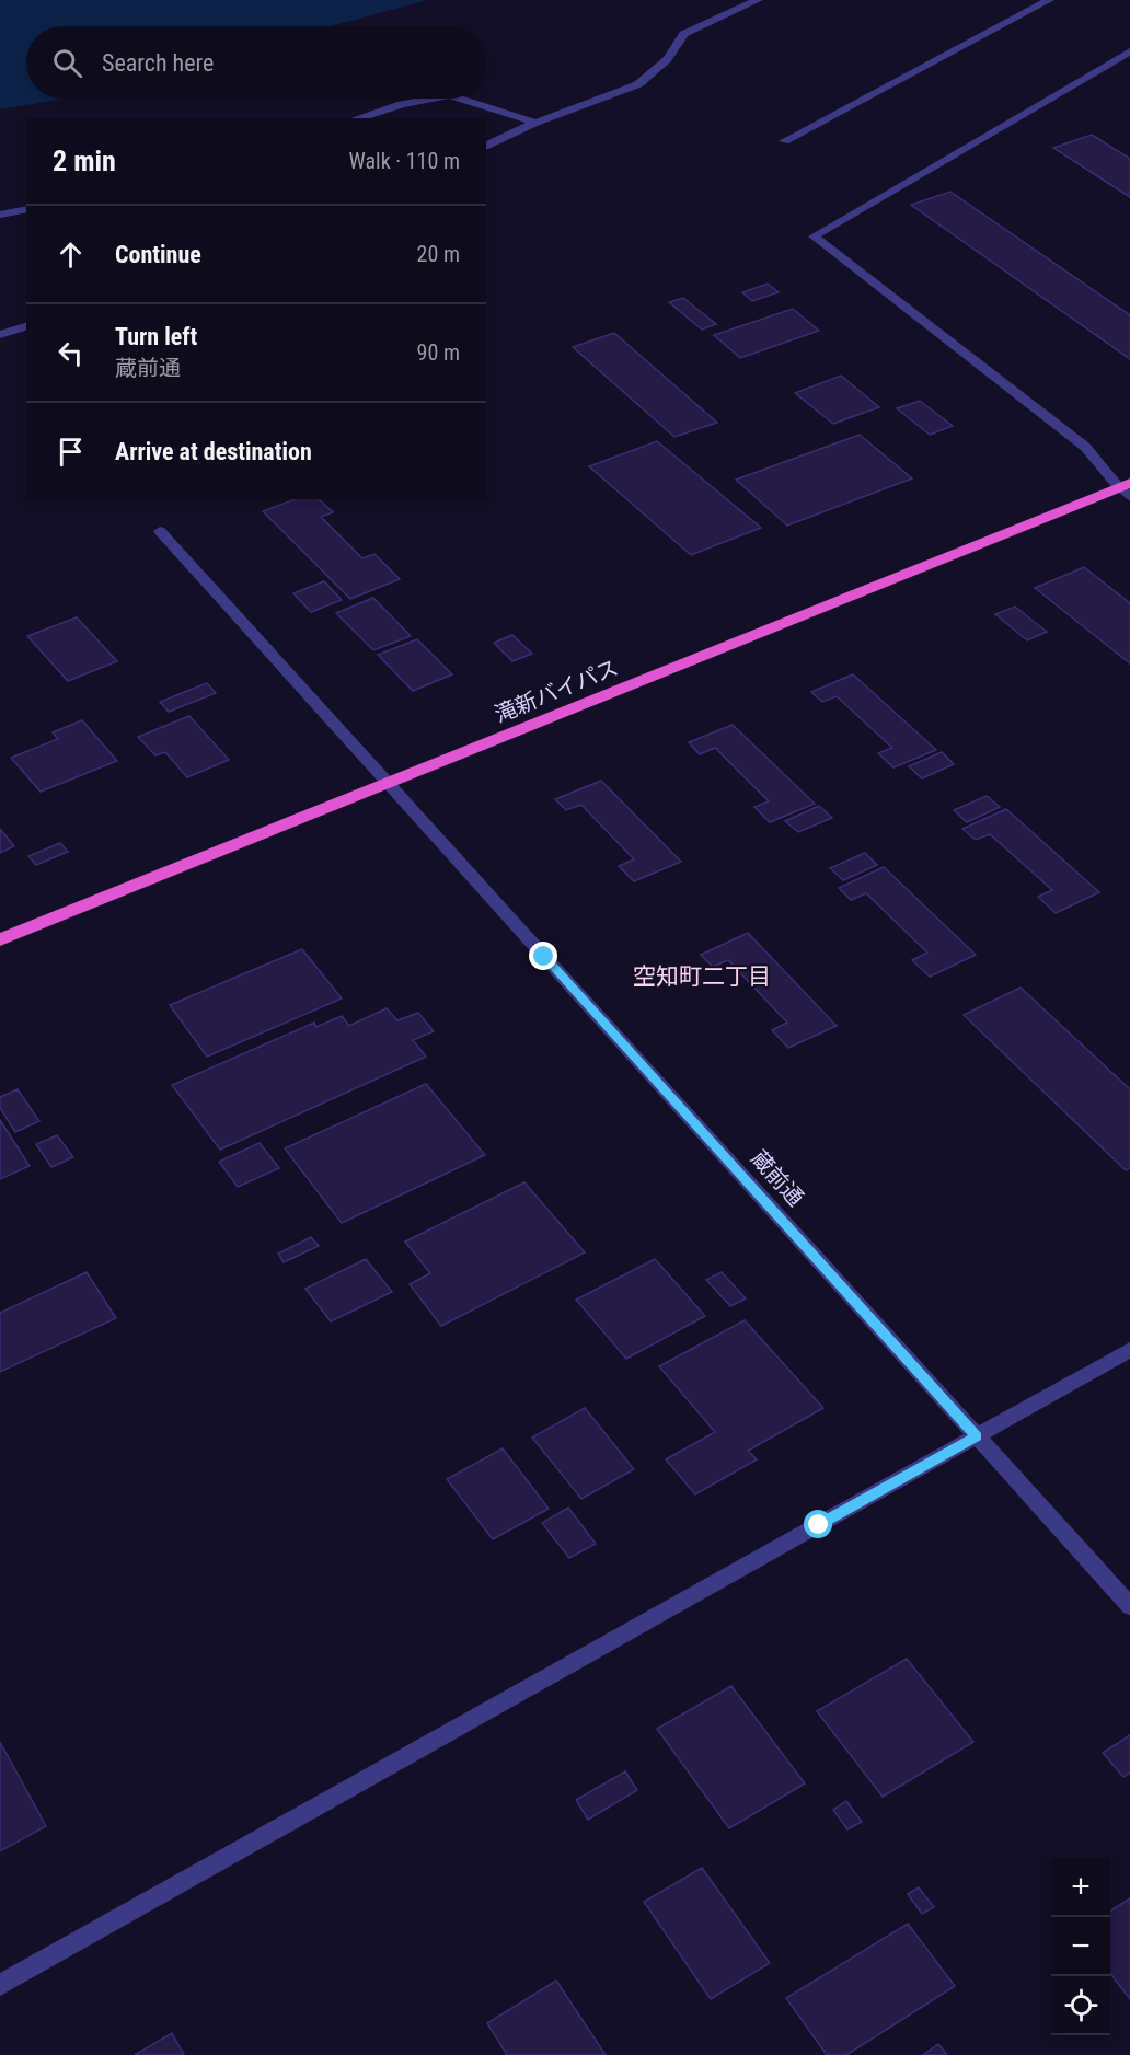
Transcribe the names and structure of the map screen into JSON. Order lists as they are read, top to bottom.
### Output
{
  "streets": {
    "highway": ["滝新バイパス"],
    "street": ["蔵前通"]
  },
  "crossings": [
    ["滝新バイパス", "蔵前通"]
  ],
  "districts": ["空知町二丁目"],
  "page": {
    "search": "Search here",
    "heading": ["2 min", "Walk · 110 m"],
    "list": [
      ["Continue", "20 m"],
      ["Turn left", "蔵前通", "90 m"],
      "Arrive at destination"
    ],
    "map_buttons": ["+", "−"]
  }
}
